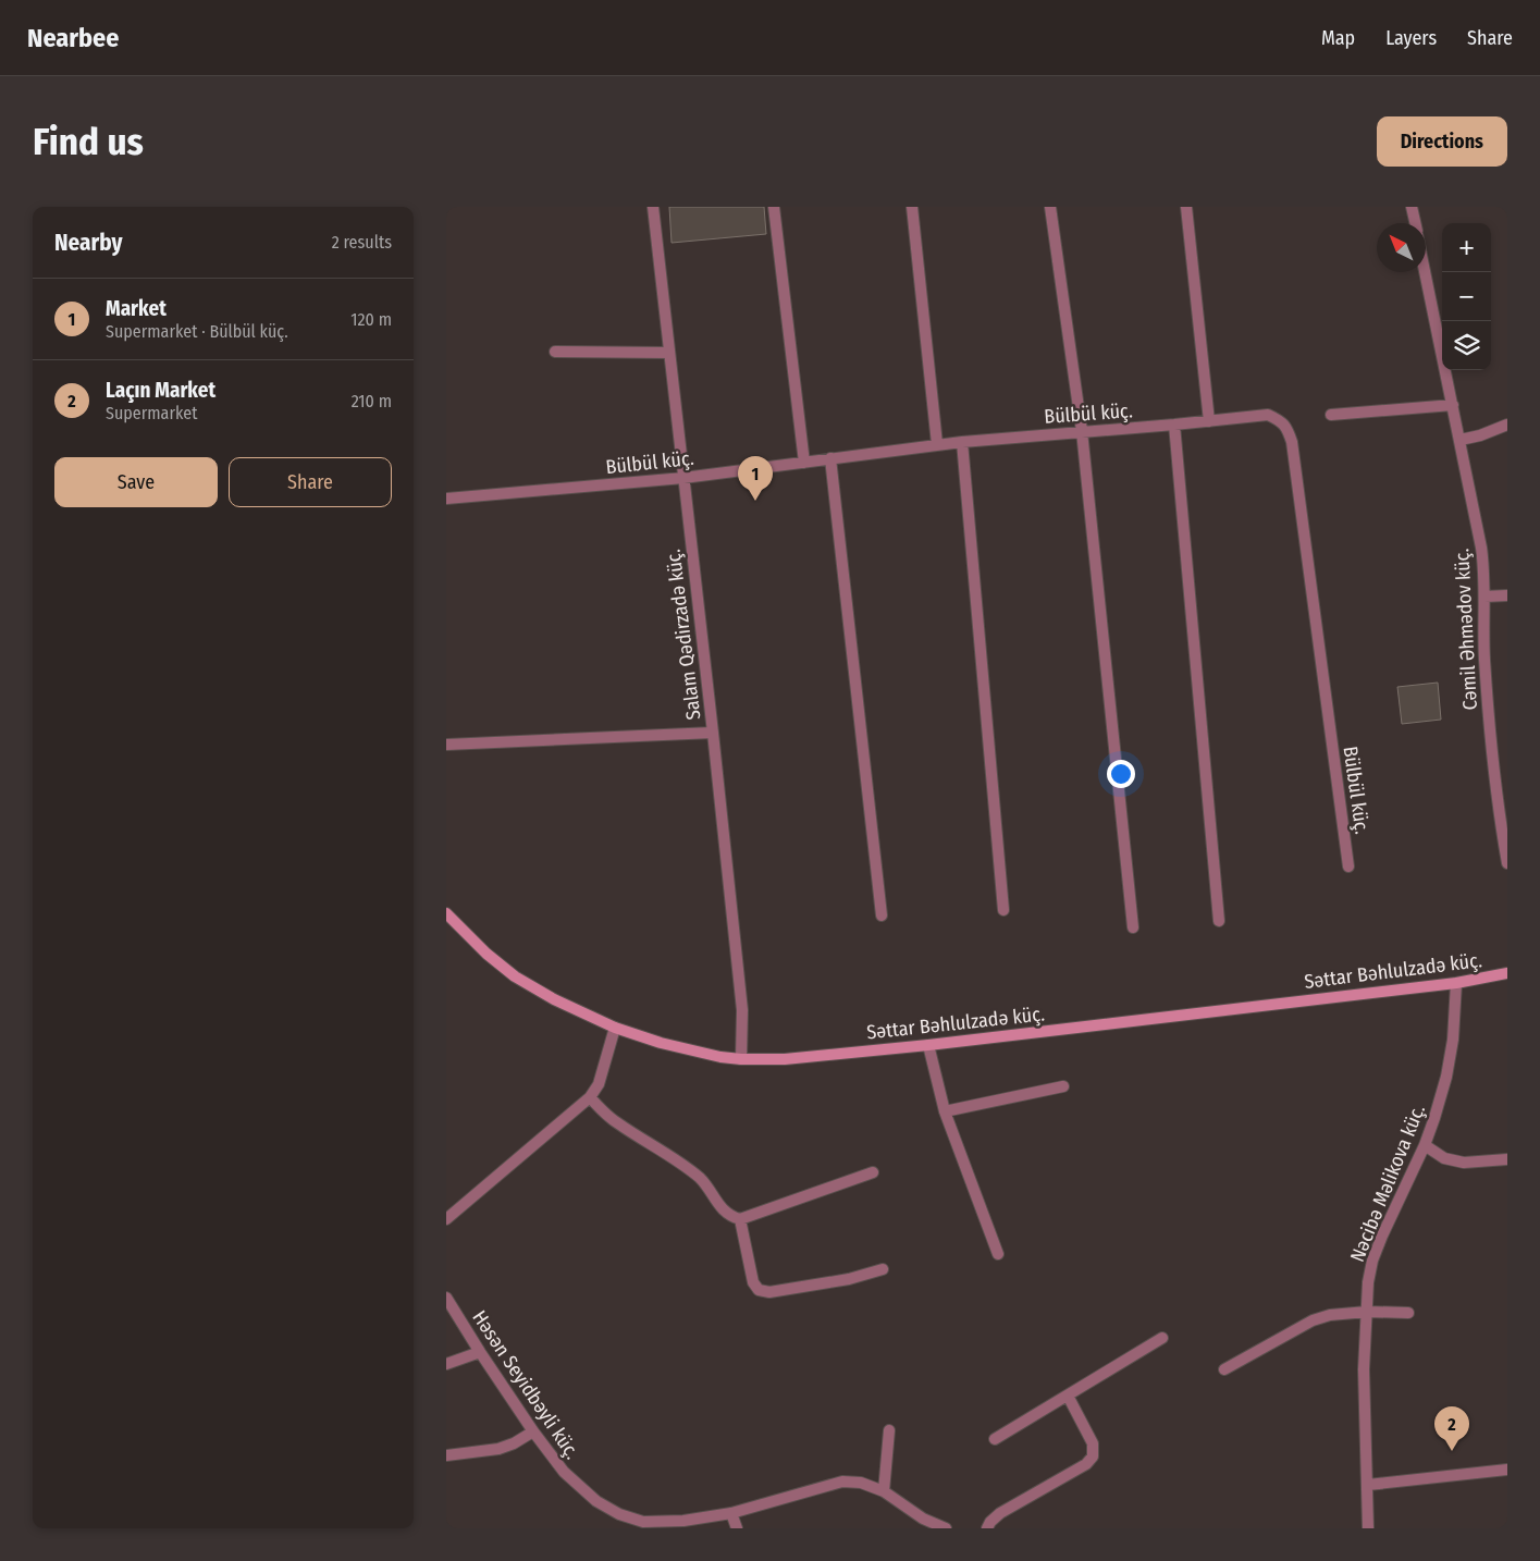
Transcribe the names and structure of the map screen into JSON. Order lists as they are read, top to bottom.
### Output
{
  "streets": {
    "street": [
      "Bülbül küç.",
      "Cəmil Əhmədov küç.",
      "Salam Qədirzadə küç.",
      "Səttar Bəhlulzadə küç.",
      "Nəcibə Məlikova küç.",
      "Həsən Seyidbəyli küç."
    ]
  },
  "crossings": [
    ["Bülbül küç.", "Salam Qədirzadə küç."],
    ["Salam Qədirzadə küç.", "Səttar Bəhlulzadə küç."],
    ["Səttar Bəhlulzadə küç.", "Nəcibə Məlikova küç."]
  ],
  "north": "top left",
  "page": {
    "header": "Nearbee",
    "nav": ["Map", "Layers", "Share"],
    "buttons": [
      "Directions",
      ["Save", "Share"]
    ],
    "title": "Find us",
    "heading": ["Nearby", "2 results"],
    "map_buttons": ["+", "−"],
    "list": [
      {
        "mark": "1",
        "name": "Market",
        "note": "Supermarket · Bülbül küç.",
        "value": "120 m"
      },
      {
        "mark": "2",
        "name": "Laçın Market",
        "note": "Supermarket",
        "value": "210 m"
      }
    ],
    "pins": ["1", "2"]
  }
}
